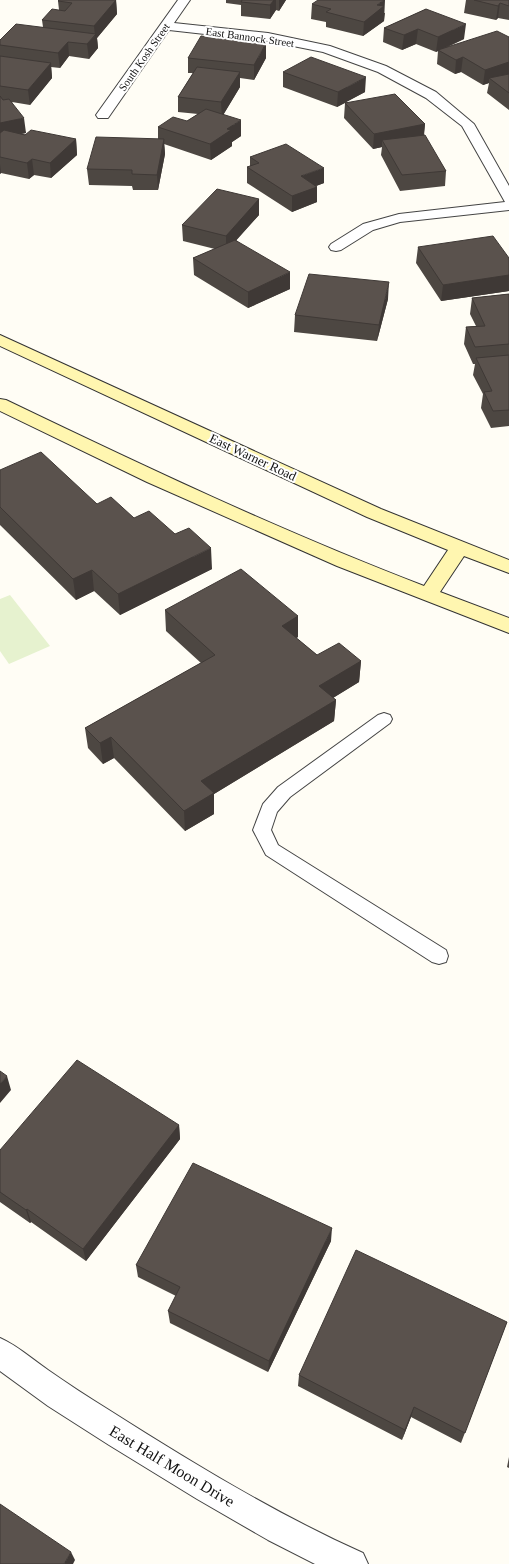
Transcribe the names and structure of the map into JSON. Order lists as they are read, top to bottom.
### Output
{
  "streets": {
    "main road": ["East Warner Road"],
    "street": ["East Bannock Street", "South Kosh Street", "East Half Moon Drive"]
  },
  "crossings": [
    ["East Bannock Street", "South Kosh Street"]
  ]
}
